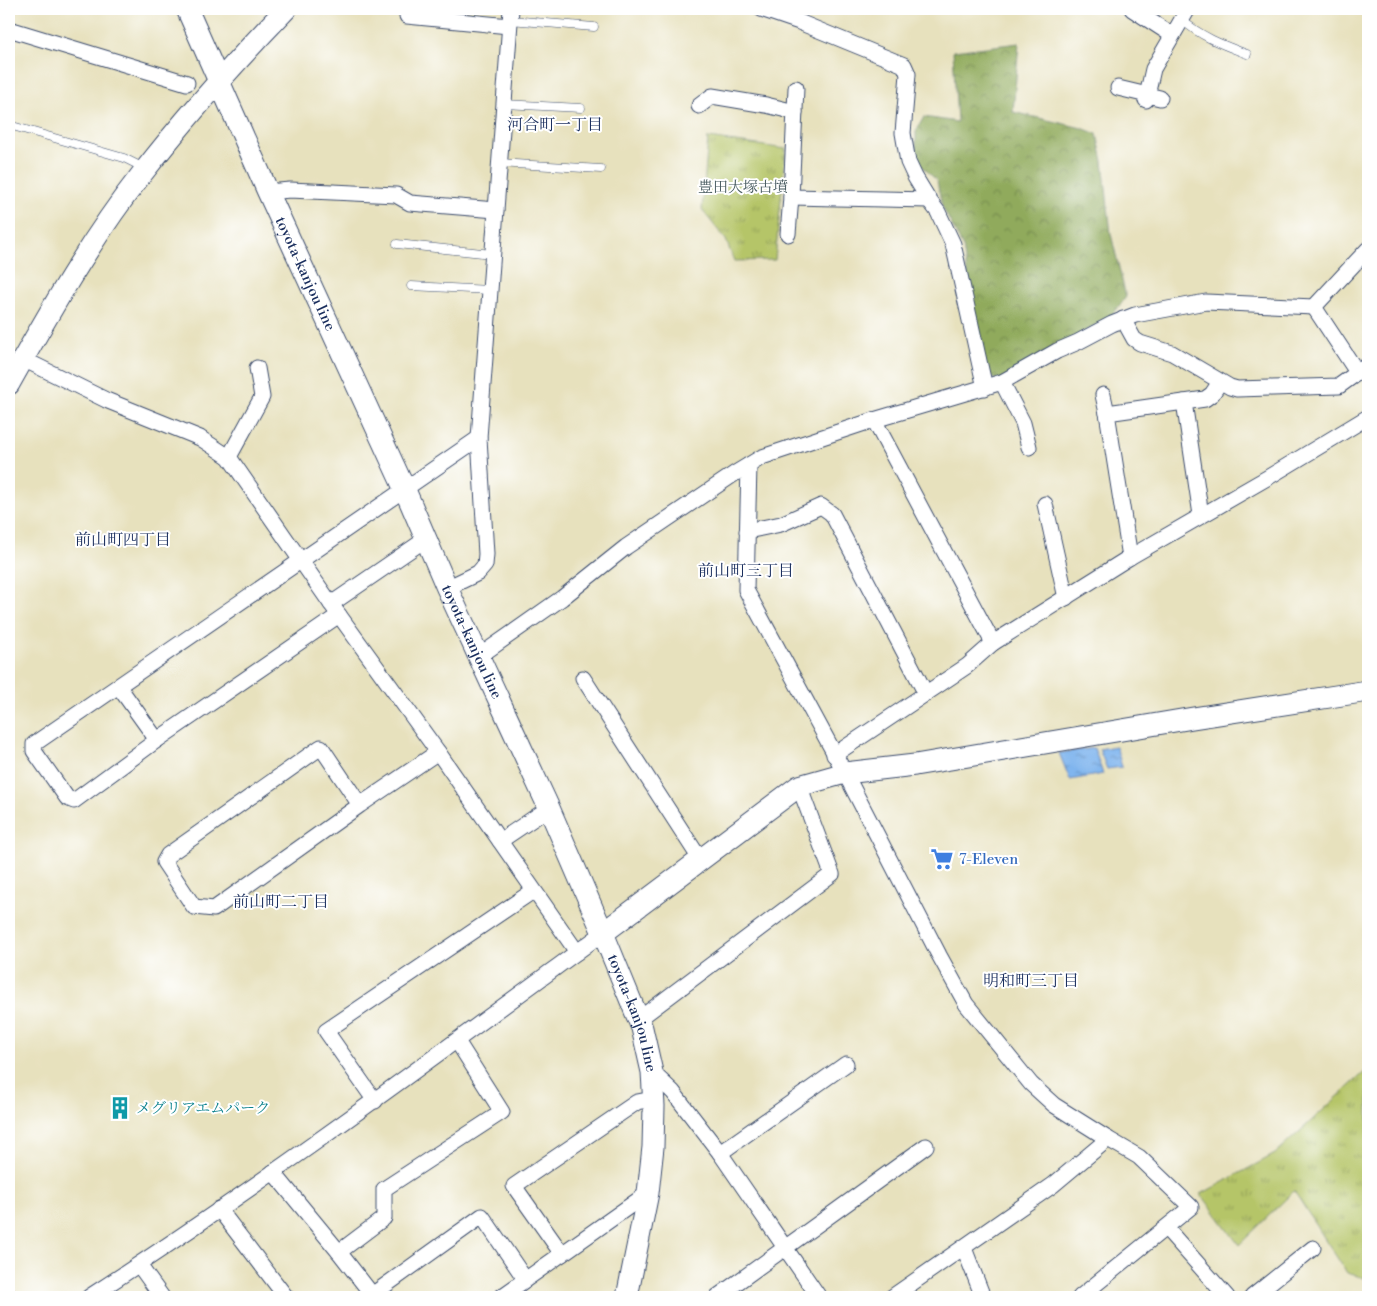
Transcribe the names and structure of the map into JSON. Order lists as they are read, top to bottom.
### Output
{
  "streets": {
    "main road": ["toyota-kanjou line"]
  },
  "districts": [
    "河合町一丁目",
    "前山町四丁目",
    "前山町三丁目",
    "前山町二丁目",
    "明和町三丁目"
  ],
  "parks": ["豊田大塚古墳"],
  "places": {
    "supermarket": ["7-Eleven"],
    "building": ["メグリアエムパーク"]
  }
}
